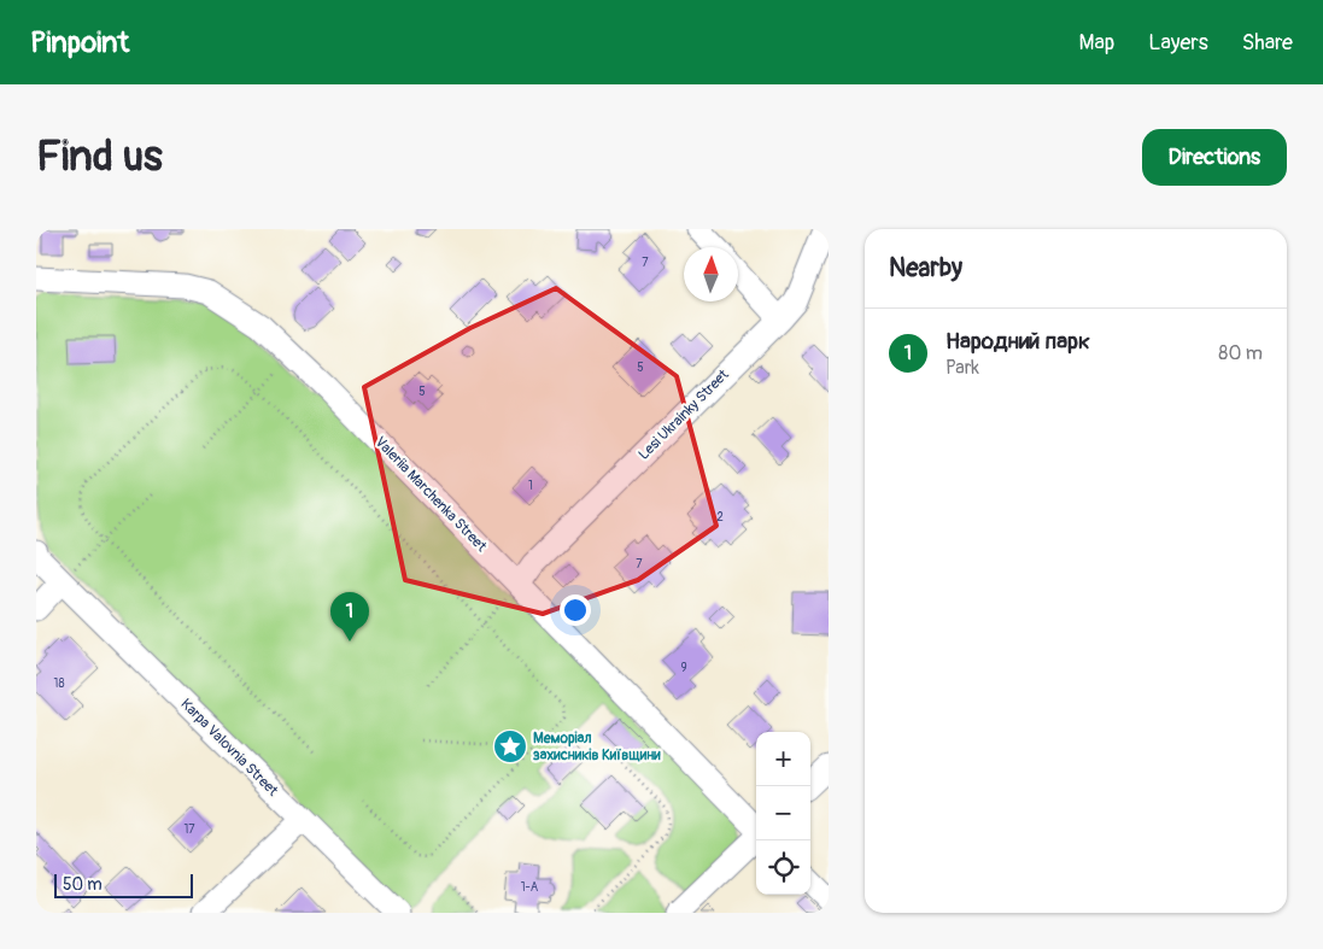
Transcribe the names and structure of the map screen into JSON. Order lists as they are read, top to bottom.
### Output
{
  "streets": {
    "street": ["Lesi Ukrainky Street", "Valeriia Marchenka Street", "Karpa Valovnia Street"]
  },
  "crossings": [
    ["Lesi Ukrainky Street", "Valeriia Marchenka Street"]
  ],
  "places": {
    "place": ["Меморіал захисників Київщини"]
  },
  "house_numbers": [
    "7",
    "5",
    "5",
    "1",
    "2",
    "7",
    "9",
    "18",
    "17",
    "1-А"
  ],
  "scale_bar": "50 m",
  "north": "top",
  "page": {
    "header": "Pinpoint",
    "nav": ["Map", "Layers", "Share"],
    "buttons": "Directions",
    "title": "Find us",
    "heading": "Nearby",
    "list": [
      {
        "mark": "1",
        "name": "Народний парк",
        "note": "Park",
        "value": "80 m"
      }
    ],
    "pins": "1",
    "map_buttons": ["+", "−"],
    "scale": "50 m"
  }
}
